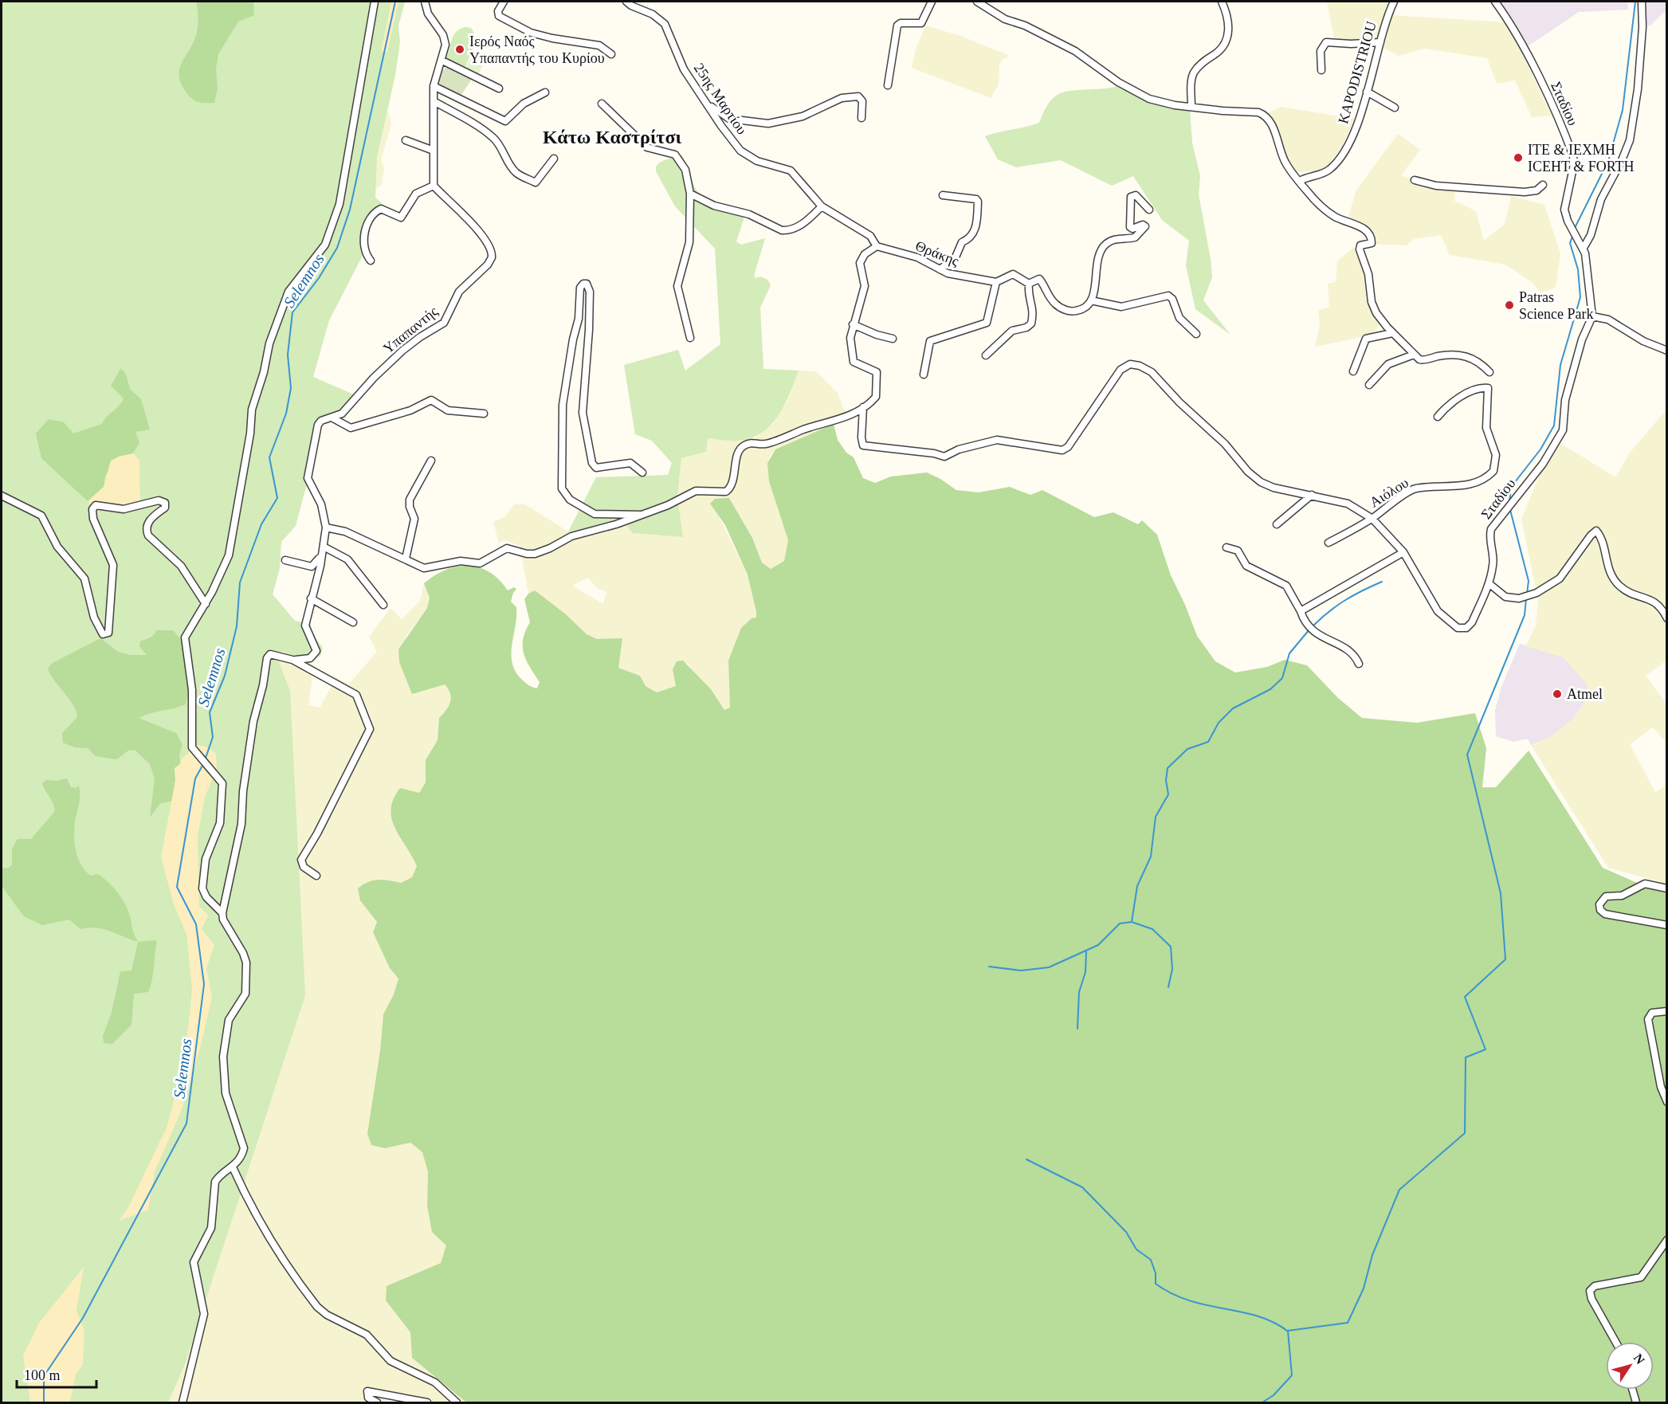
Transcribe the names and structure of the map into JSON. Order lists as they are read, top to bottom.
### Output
{
  "streets": {
    "street": [
      "KAPODISTRIOU",
      "25ης Μαρτίου",
      "Σταδίου",
      "Θράκης",
      "Υπαπαντής",
      "Αιόλου"
    ]
  },
  "crossings": [
    ["25ης Μαρτίου", "Θράκης"],
    ["Σταδίου", "Αιόλου"]
  ],
  "districts": ["Κάτω Καστρίτσι"],
  "water": ["Selemnos"],
  "places": [
    "Ιερός Ναός Υπαπαντής του Κυρίου",
    "ΙΤΕ & ΙΕΧΜΗ ICEHT & FORTH",
    "Patras Science Park",
    "Atmel"
  ],
  "scale_bar": "100 m",
  "north": "top right"
}
